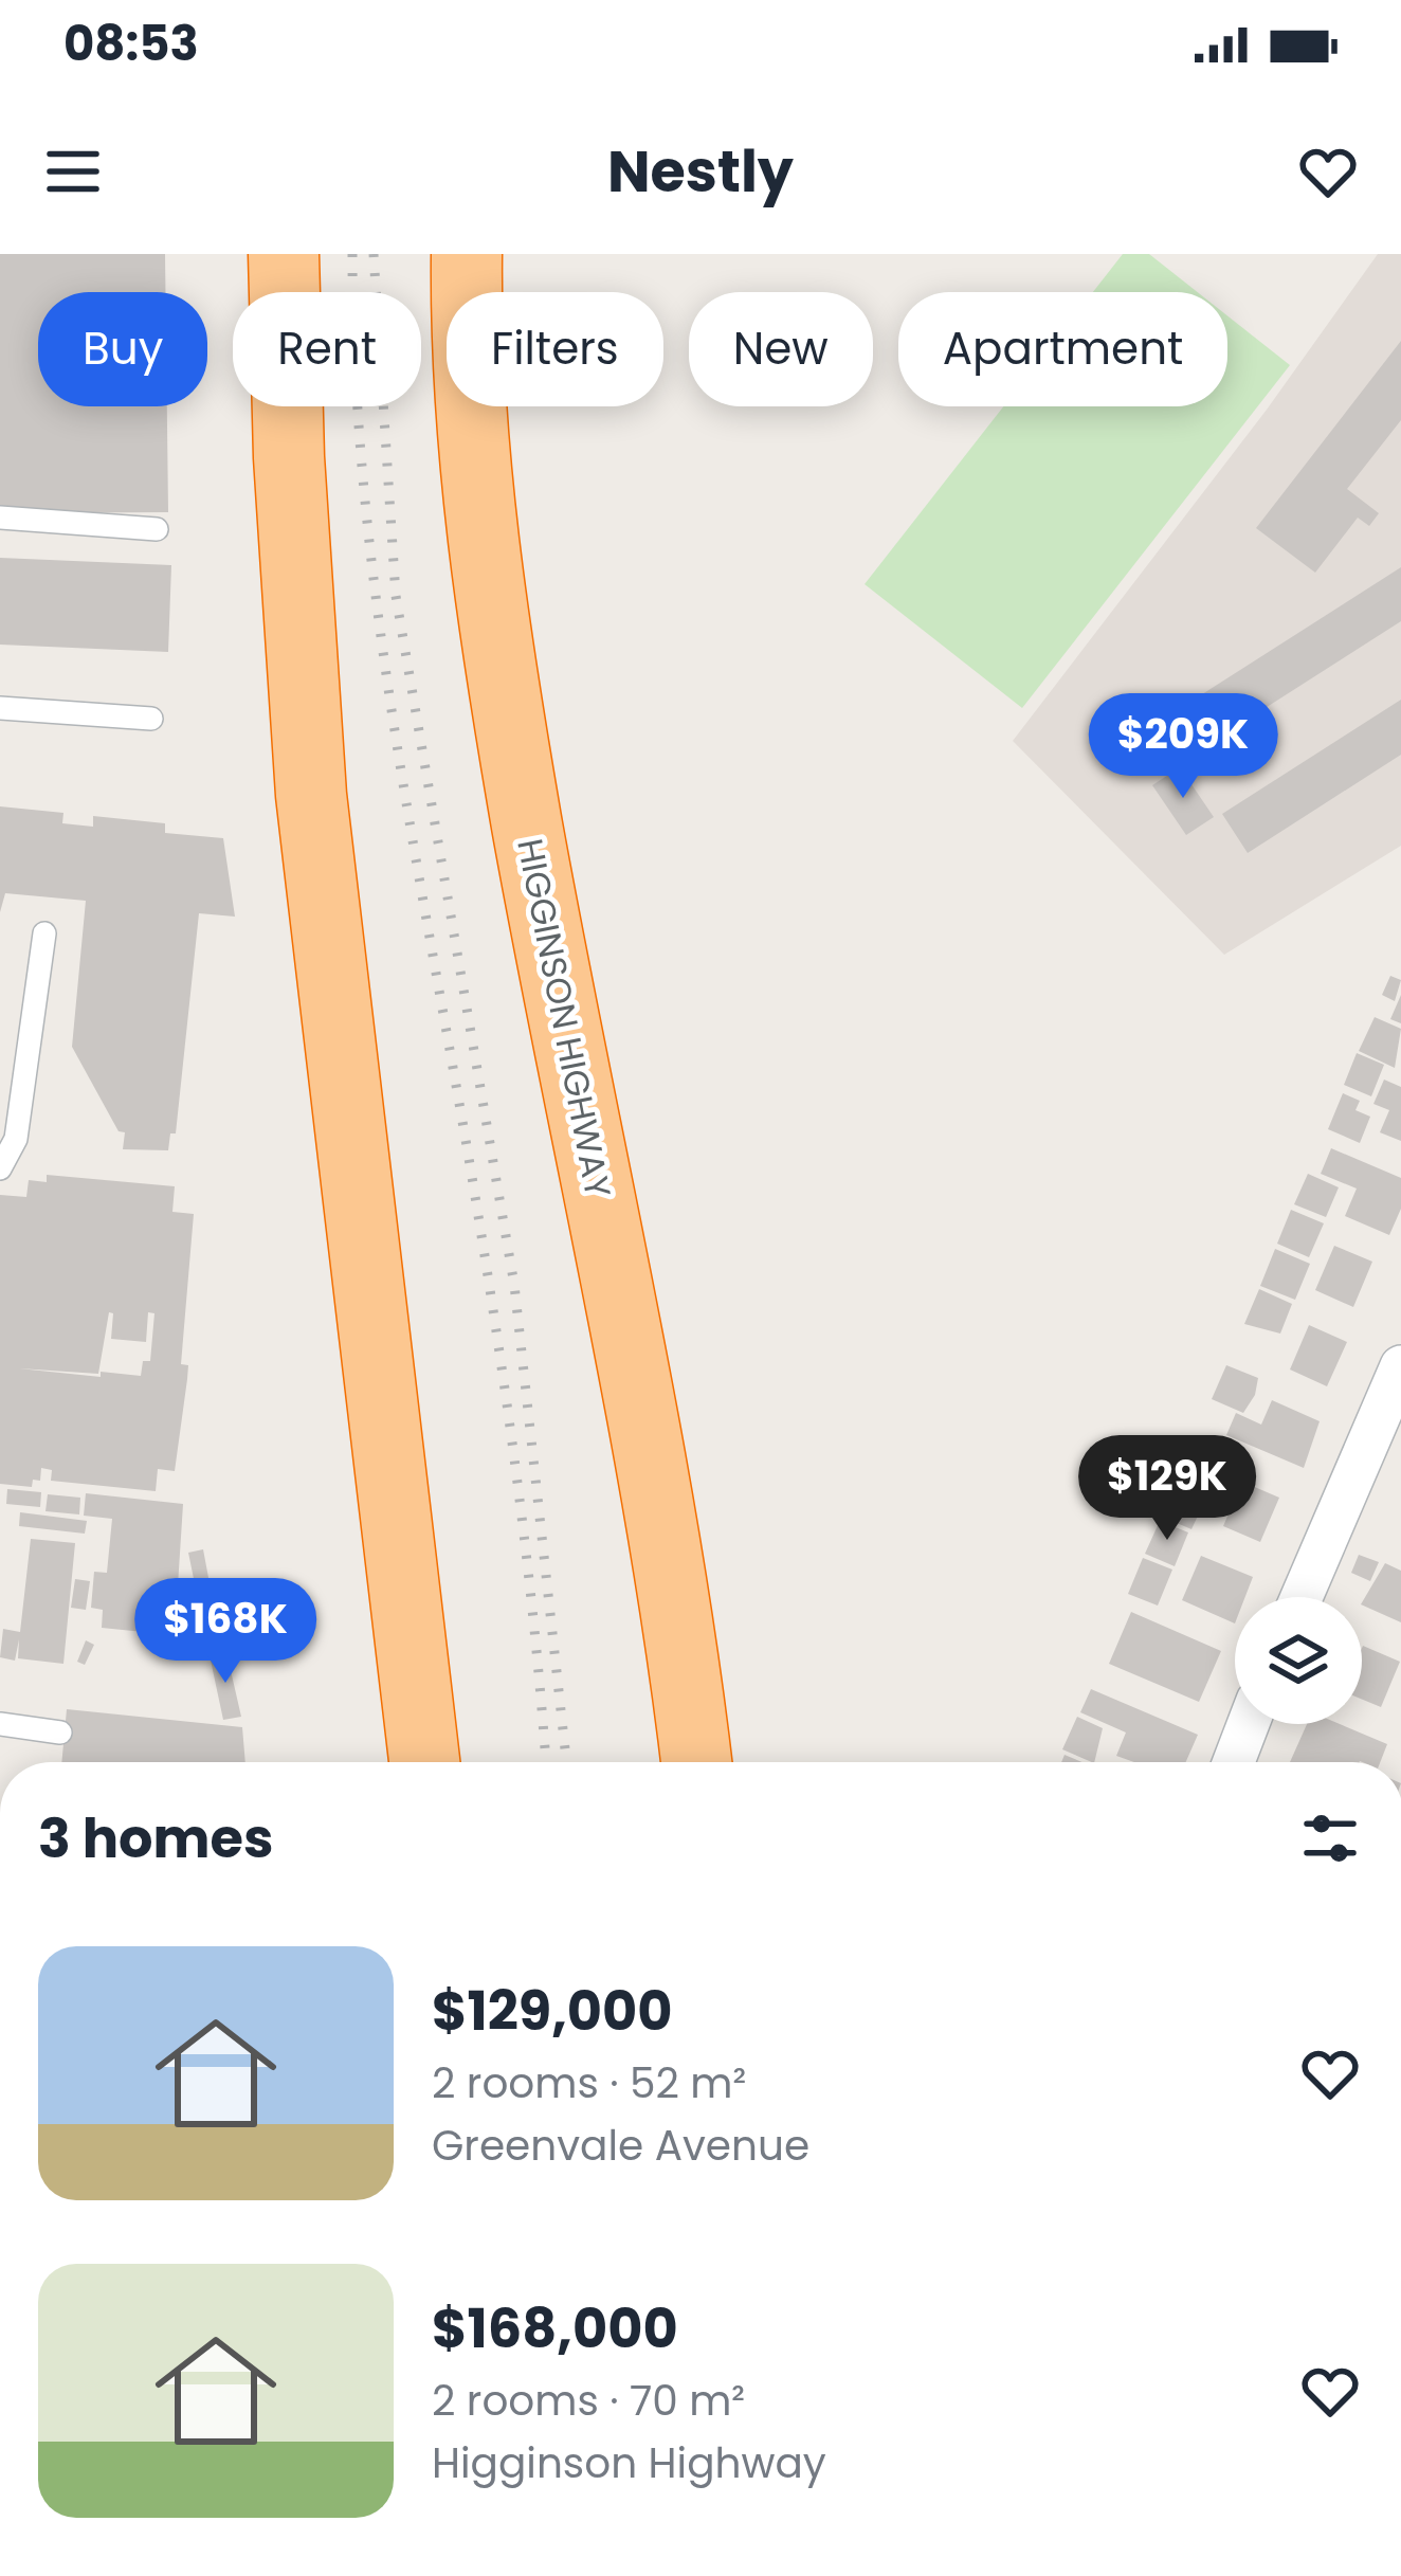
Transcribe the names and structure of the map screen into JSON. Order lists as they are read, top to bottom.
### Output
{
  "streets": {
    "highway": ["HIGGINSON HIGHWAY"]
  },
  "page": {
    "status": "08:53",
    "header": "Nestly",
    "chip": [
      "Buy",
      "Rent",
      "Filters",
      "New",
      "Apartment"
    ],
    "price": ["$209K", "$129K", "$168K"],
    "heading": "3 homes",
    "list": [
      {
        "name": "$129,000",
        "note": "2 rooms · 52 m² · Greenvale Avenue"
      },
      {
        "name": "$168,000",
        "note": "2 rooms · 70 m² · Higginson Highway"
      }
    ]
  }
}
